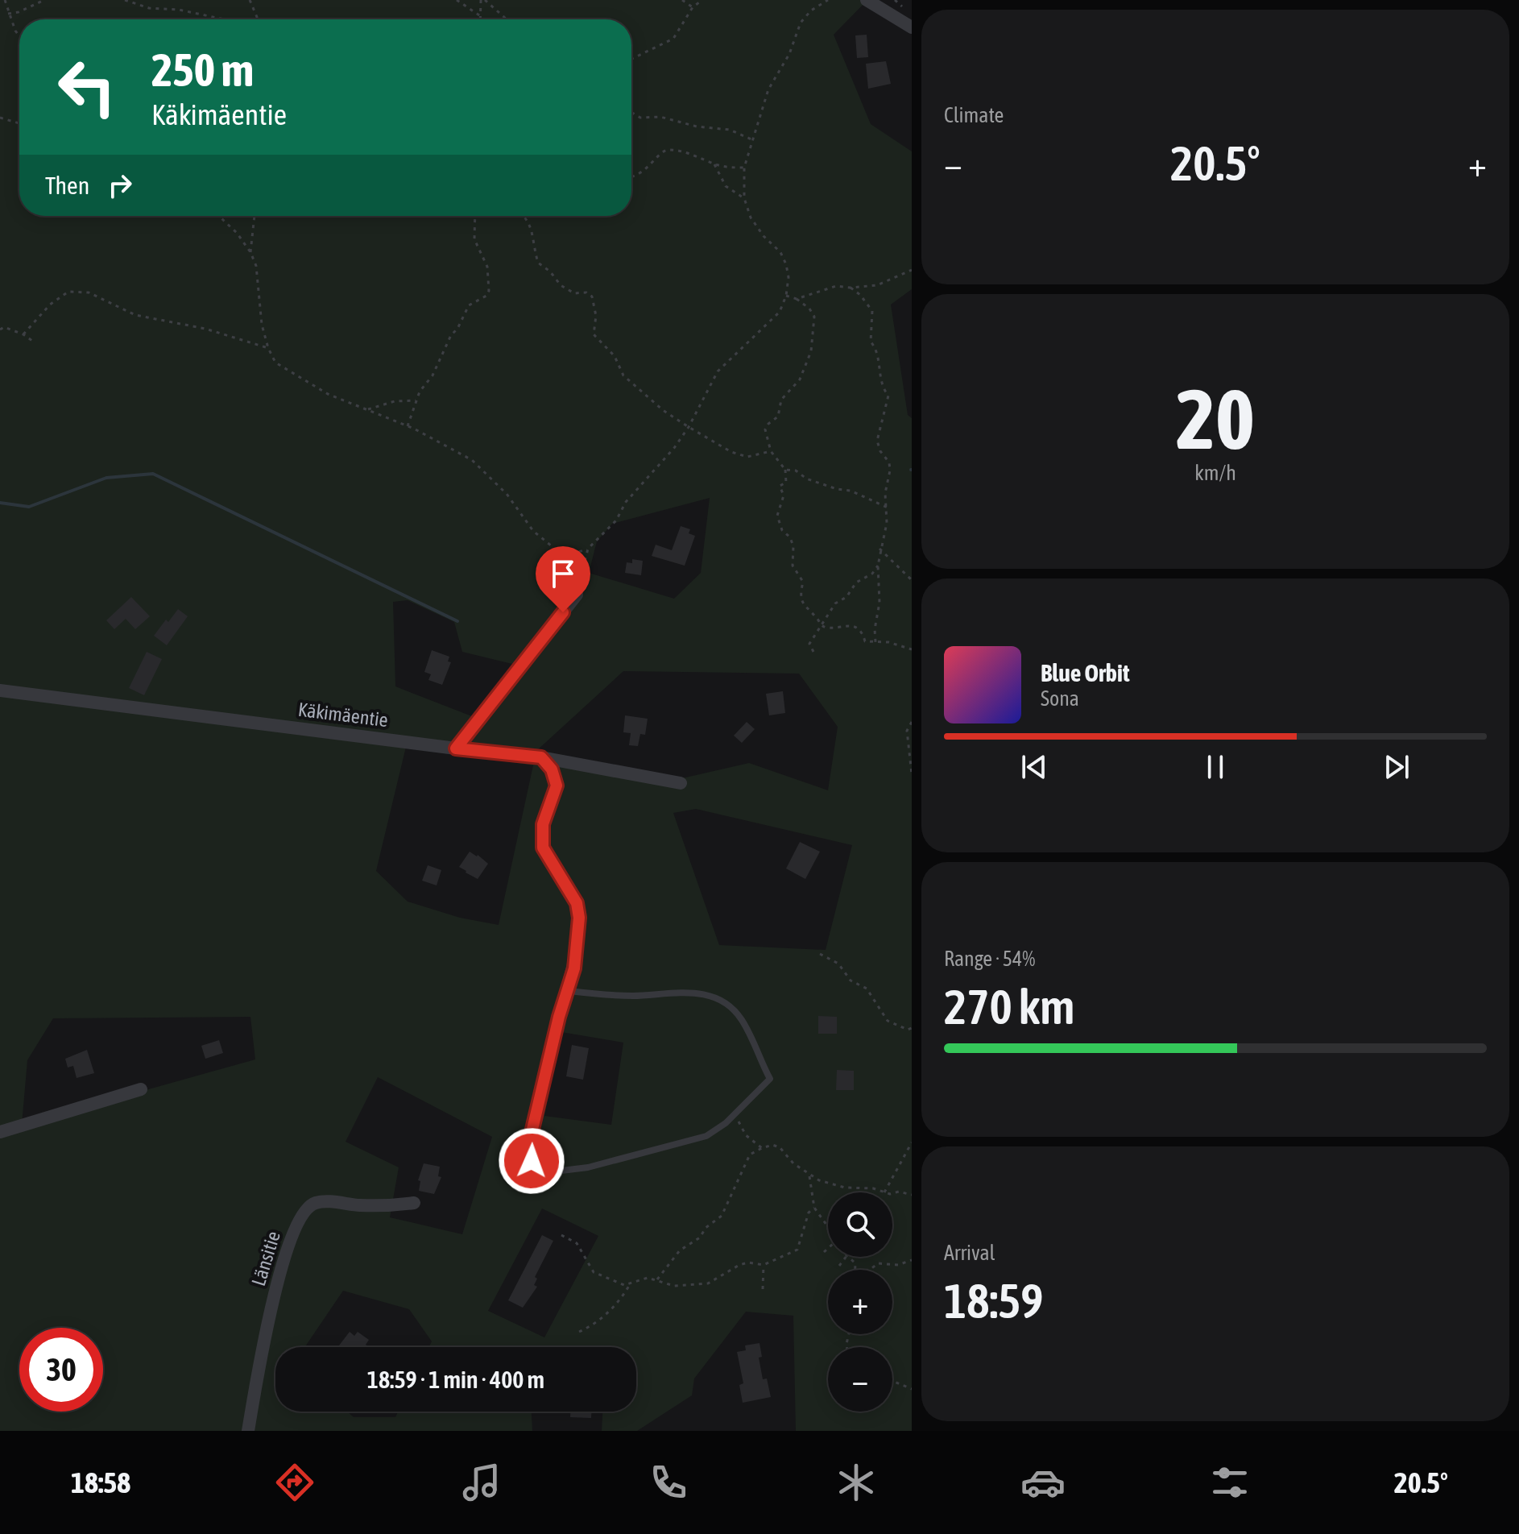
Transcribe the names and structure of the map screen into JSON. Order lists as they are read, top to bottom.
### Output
{
  "streets": {
    "street": ["Käkimäentie", "Länsitie"]
  },
  "page": {
    "tile": [
      "Climate",
      ["20", "km/h"],
      ["Range · 54%", "270 km"],
      ["Arrival", "18:59"]
    ],
    "turn": ["250 m", "Käkimäentie"],
    "heat": ["−", "20.5°", "+"],
    "then": "Then",
    "song": ["Blue Orbit", "Sona"],
    "map_buttons": ["+", "−"],
    "limit": "30",
    "trip": "18:59 · 1 min · 400 m",
    "tabs": ["18:58", "20.5°"]
  }
}
